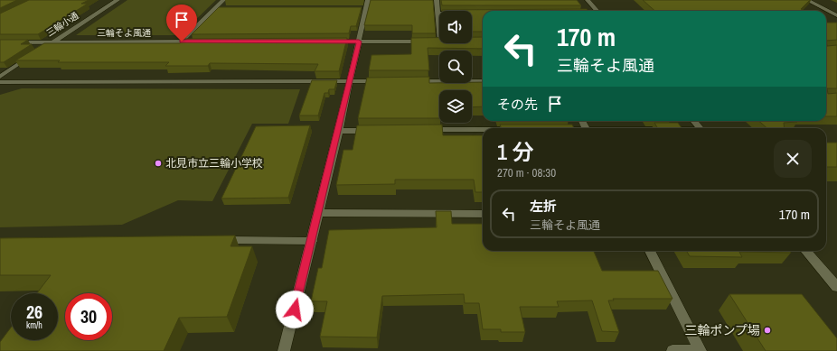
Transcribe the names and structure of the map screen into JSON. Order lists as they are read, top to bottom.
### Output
{
  "streets": {
    "street": ["三輪小通", "三輪そよ風通"]
  },
  "crossings": [
    ["三輪小通", "三輪そよ風通"]
  ],
  "places": ["北見市立三輪小学校", "三輪ポンプ場"],
  "page": {
    "turn": ["170 m", "三輪そよ風通"],
    "then": "その先",
    "heading": ["1 分", "270 m · 08:30"],
    "list": [
      {
        "name": "左折",
        "note": "三輪そよ風通",
        "value": "170 m"
      }
    ],
    "speed": "26 km/h",
    "limit": "30"
  }
}
